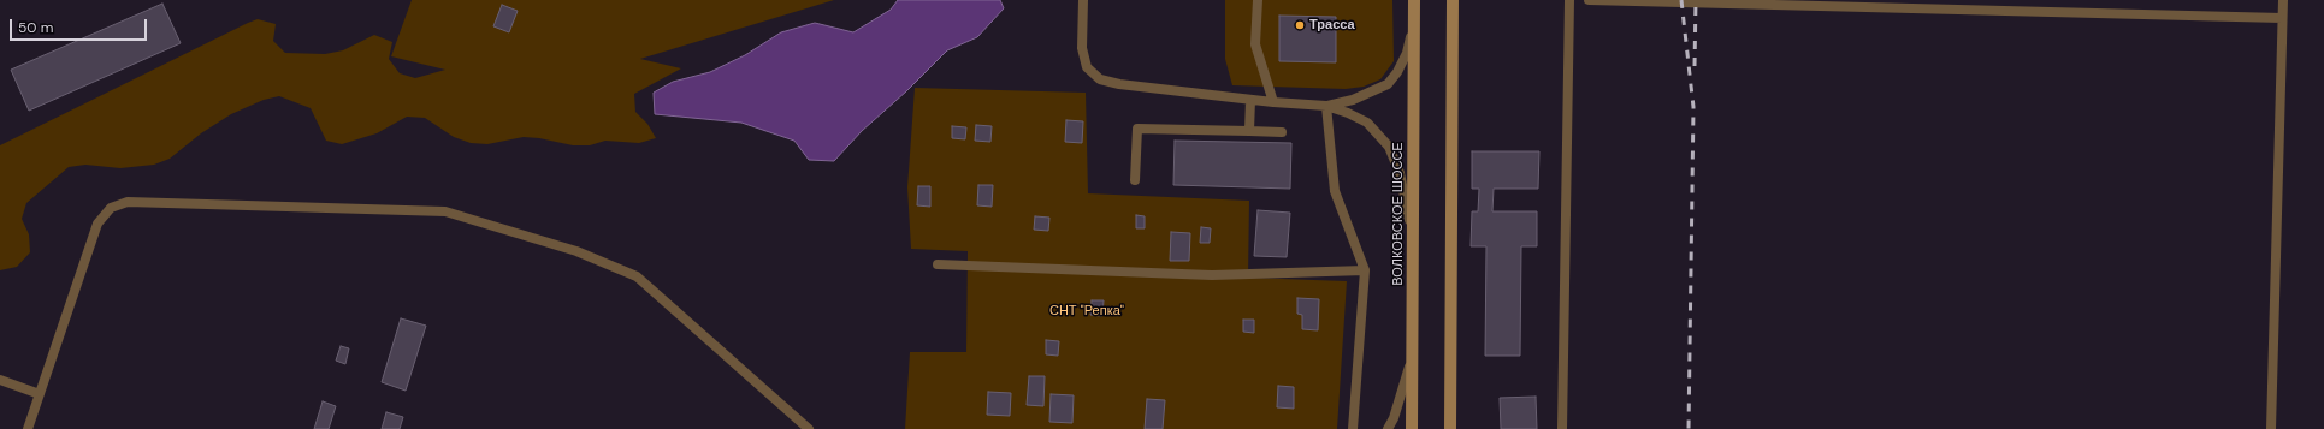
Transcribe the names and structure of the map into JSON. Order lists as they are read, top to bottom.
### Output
{
  "streets": {
    "main road": ["ВОЛКОВСКОЕ ШОССЕ"]
  },
  "parks": ["СНТ \"Репка\""],
  "places": ["Трасса"],
  "scale_bar": "50 m"
}
